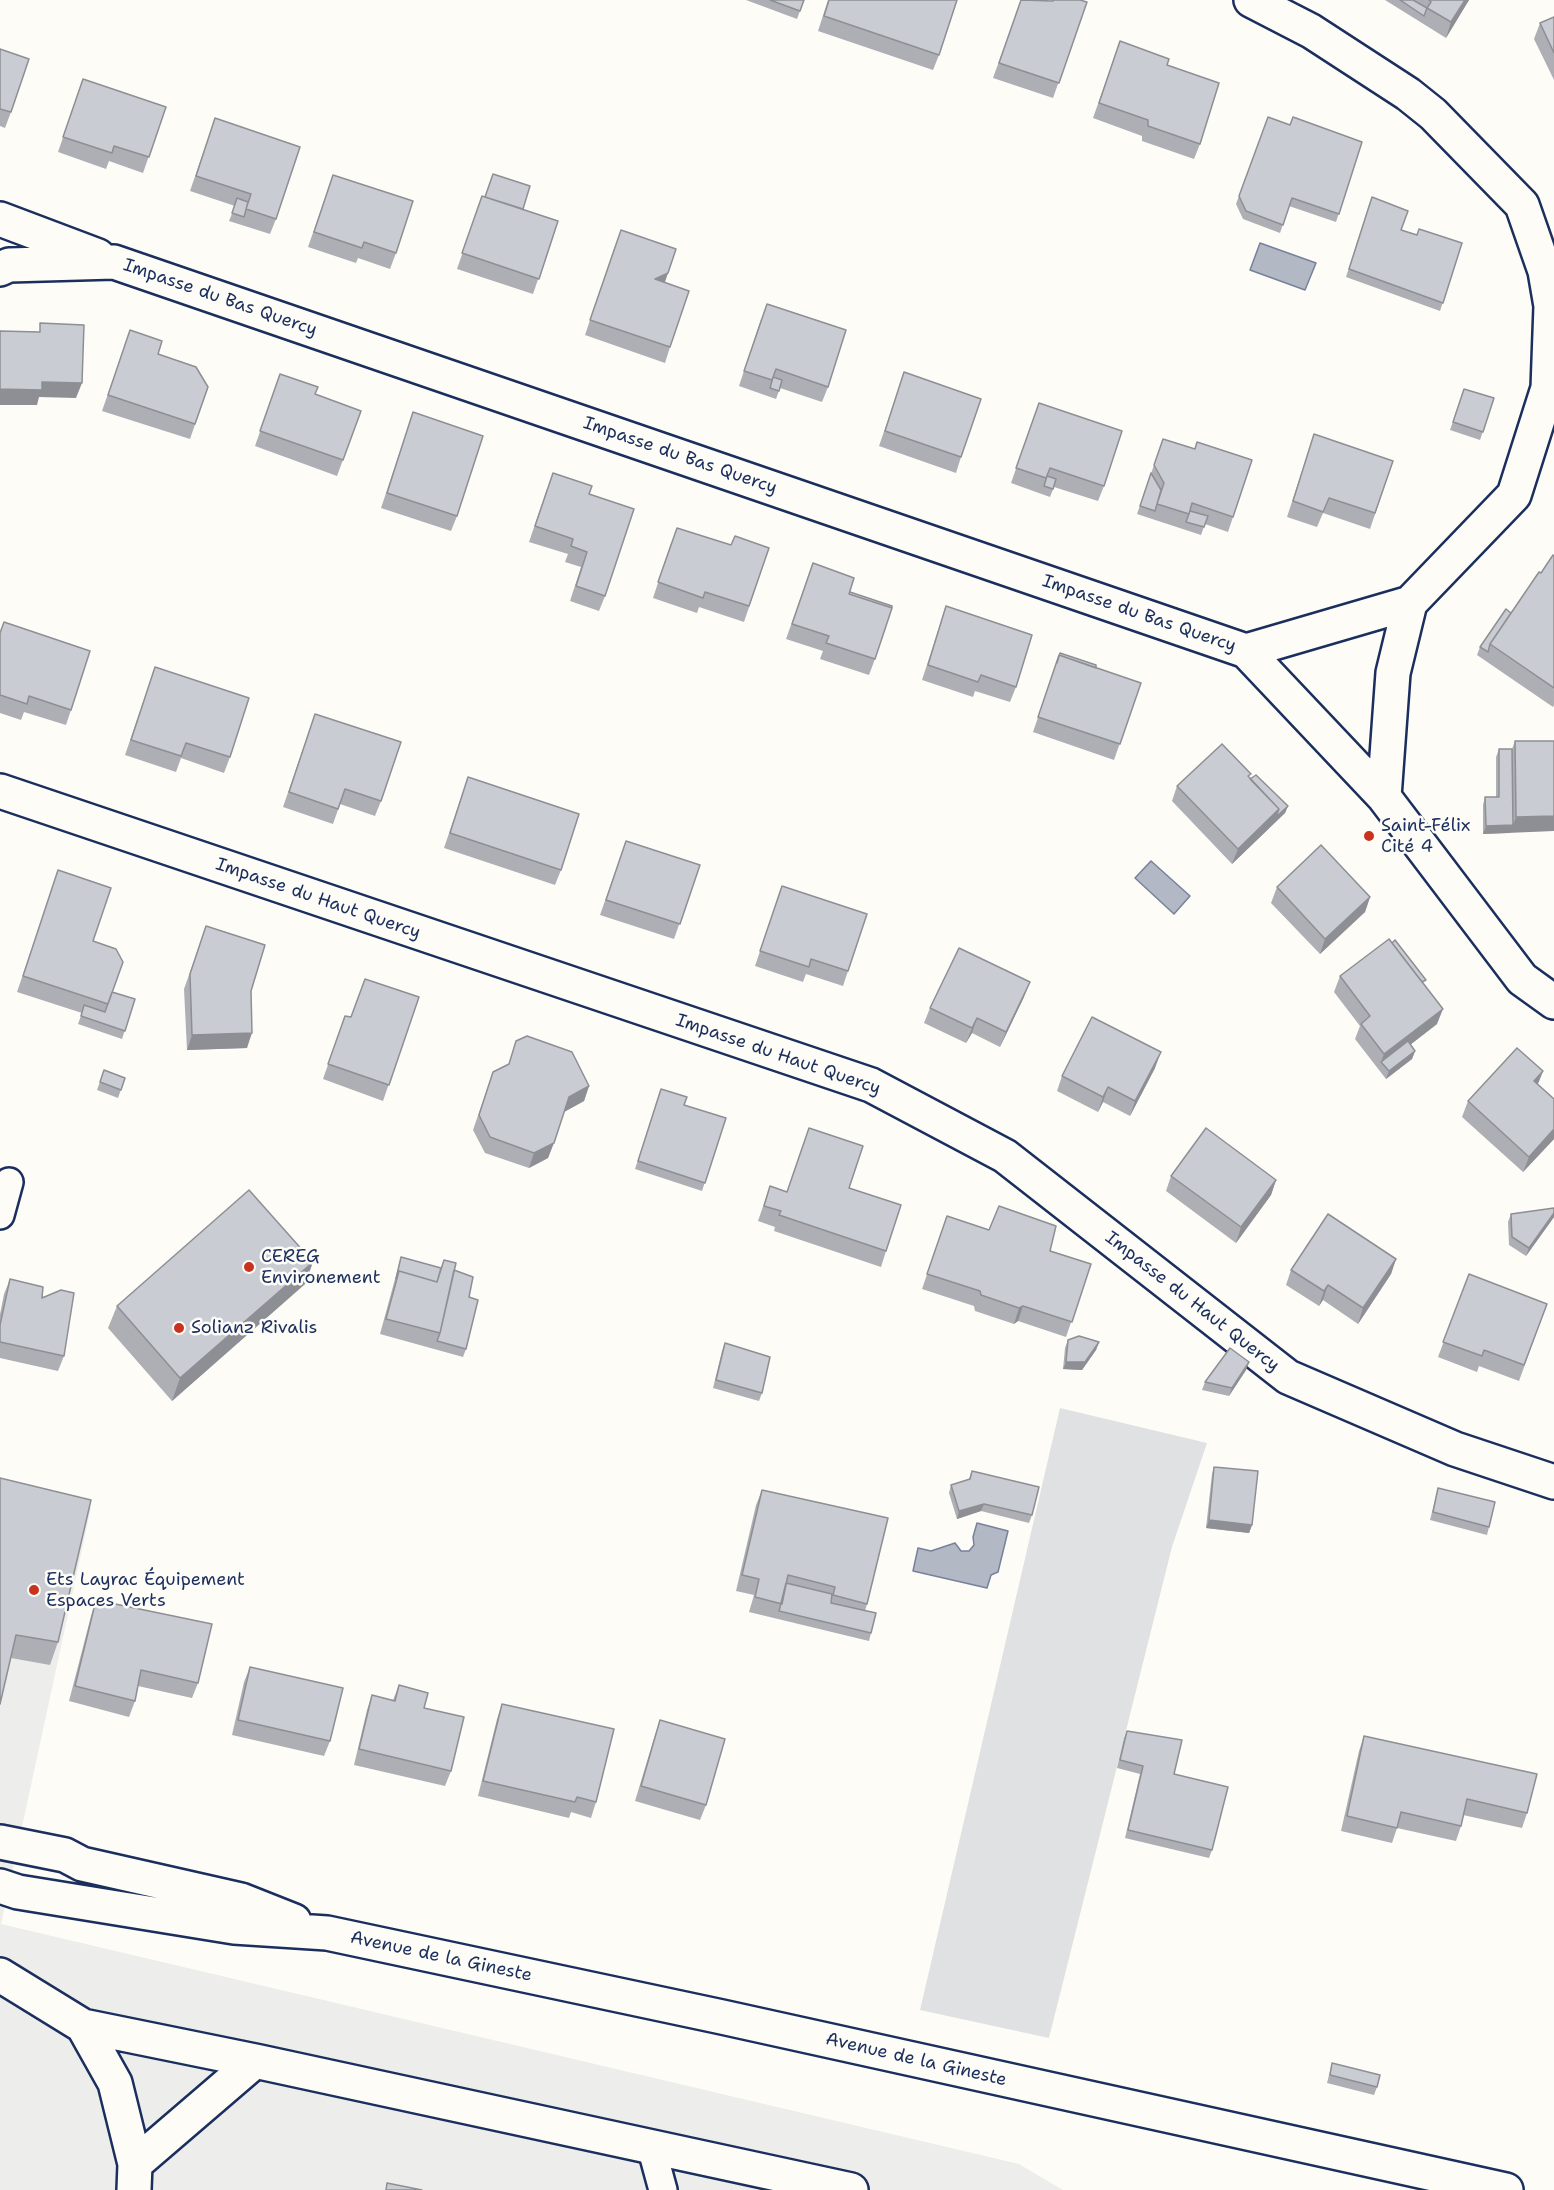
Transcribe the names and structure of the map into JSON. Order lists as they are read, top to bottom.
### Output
{
  "streets": {
    "street": ["Impasse du Bas Quercy", "Impasse du Haut Quercy", "Avenue de la Gineste"]
  },
  "places": [
    "Saint-Félix Cité 4",
    "CEREG Environement",
    "Solianz Rivalis",
    "Ets Layrac Équipement Espaces Verts"
  ]
}
